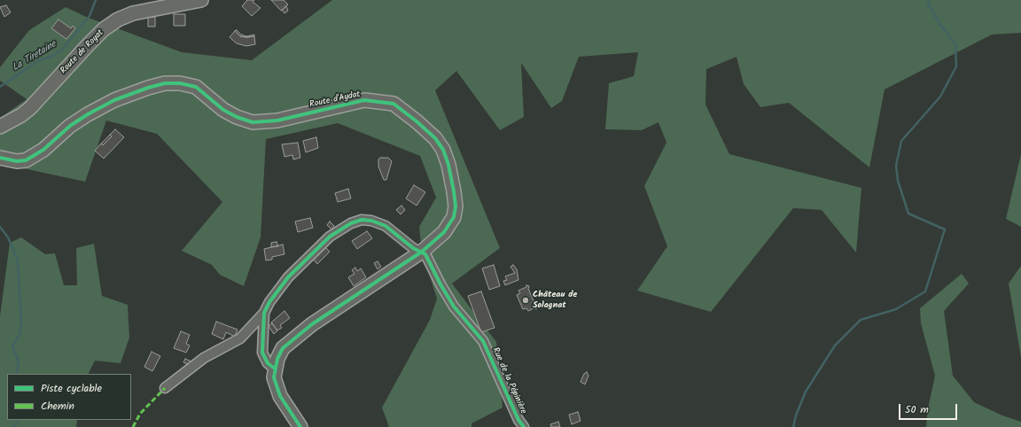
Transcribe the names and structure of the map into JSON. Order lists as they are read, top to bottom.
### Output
{
  "streets": {
    "main road": ["Route de Royat", "Route d'Aydat"],
    "street": ["Rue de la Pépinière"]
  },
  "crossings": [
    ["Route d'Aydat", "Rue de la Pépinière"]
  ],
  "water": ["La Tiretaine"],
  "places": ["Château de Solagnat"],
  "legend": ["Piste cyclable", "Chemin"],
  "scale_bar": "50 m"
}
